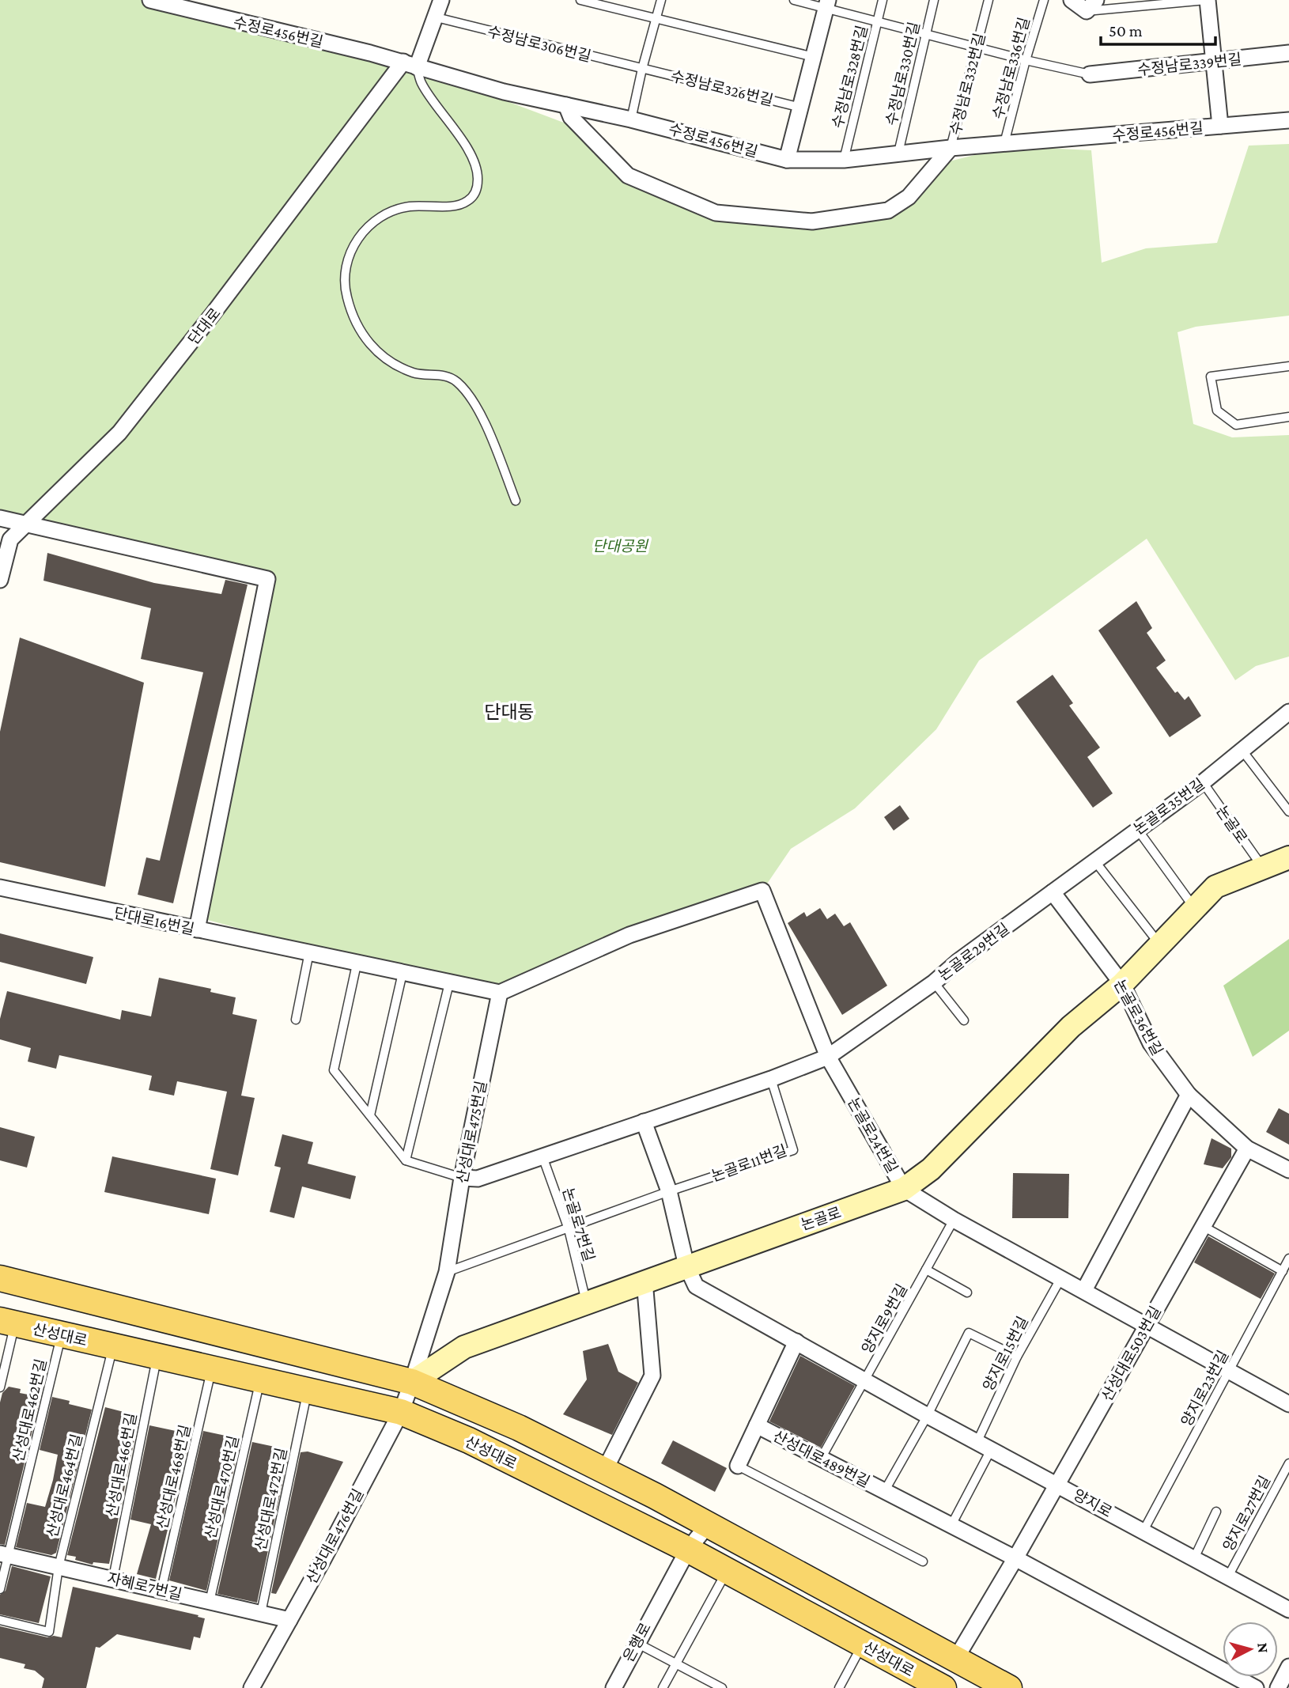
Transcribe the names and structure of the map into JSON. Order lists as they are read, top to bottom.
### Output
{
  "streets": {
    "main road": ["산성대로"],
    "street": [
      "수정로456번길",
      "수정남로339번길",
      "수정남로332번길",
      "단대로",
      "논골로35번길",
      "논골로",
      "단대로16번길",
      "논골로29번길",
      "논골로36번길",
      "산성대로475번길",
      "논골로24번길",
      "산성대로503번길",
      "산성대로489번길",
      "양지로",
      "산성대로476번길",
      "자혜로7번길",
      "은행로"
    ],
    "lane": [
      "수정남로306번길",
      "수정남로336번길",
      "수정남로330번길",
      "수정남로328번길",
      "수정남로326번길",
      "논골로11번길",
      "논골로7번길",
      "양지로9번길",
      "양지로15번길",
      "양지로23번길",
      "산성대로462번길",
      "산성대로466번길",
      "산성대로468번길",
      "산성대로464번길",
      "산성대로470번길",
      "산성대로472번길",
      "양지로27번길"
    ]
  },
  "crossings": [
    ["수정로456번길", "수정남로336번길"],
    ["수정로456번길", "수정남로330번길"],
    ["수정로456번길", "수정남로328번길"],
    ["수정로456번길", "수정남로332번길"],
    ["수정로456번길", "단대로"],
    ["수정남로306번길", "수정남로326번길"],
    ["논골로35번길", "논골로"],
    ["논골로35번길", "논골로29번길"],
    ["논골로35번길", "논골로36번길"],
    ["논골로", "논골로36번길"],
    ["논골로", "산성대로475번길"],
    ["논골로", "논골로24번길"],
    ["논골로", "논골로7번길"],
    ["논골로", "산성대로"],
    ["논골로", "양지로"],
    ["논골로", "산성대로476번길"],
    ["단대로16번길", "산성대로475번길"],
    ["단대로16번길", "논골로24번길"],
    ["논골로29번길", "논골로36번길"],
    ["논골로36번길", "산성대로503번길"],
    ["산성대로475번길", "논골로24번길"],
    ["산성대로475번길", "산성대로"],
    ["산성대로475번길", "산성대로476번길"],
    ["논골로24번길", "양지로9번길"],
    ["논골로24번길", "양지로15번길"],
    ["논골로24번길", "산성대로503번길"],
    ["논골로24번길", "양지로23번길"],
    ["논골로11번길", "논골로7번길"],
    ["양지로9번길", "양지로"],
    ["산성대로", "산성대로503번길"],
    ["산성대로", "산성대로462번길"],
    ["산성대로", "산성대로466번길"],
    ["산성대로", "산성대로468번길"],
    ["산성대로", "산성대로464번길"],
    ["산성대로", "산성대로470번길"],
    ["산성대로", "산성대로472번길"],
    ["산성대로", "산성대로476번길"],
    ["산성대로", "은행로"],
    ["양지로15번길", "양지로"],
    ["산성대로503번길", "양지로"],
    ["양지로23번길", "양지로"],
    ["산성대로462번길", "자혜로7번길"],
    ["산성대로489번길", "양지로"],
    ["산성대로466번길", "자혜로7번길"],
    ["산성대로468번길", "자혜로7번길"],
    ["산성대로464번길", "자혜로7번길"],
    ["산성대로470번길", "자혜로7번길"],
    ["산성대로472번길", "자혜로7번길"],
    ["양지로", "양지로27번길"],
    ["산성대로476번길", "자혜로7번길"]
  ],
  "districts": ["단대동"],
  "parks": ["단대공원"],
  "scale_bar": "50 m",
  "north": "right"
}
